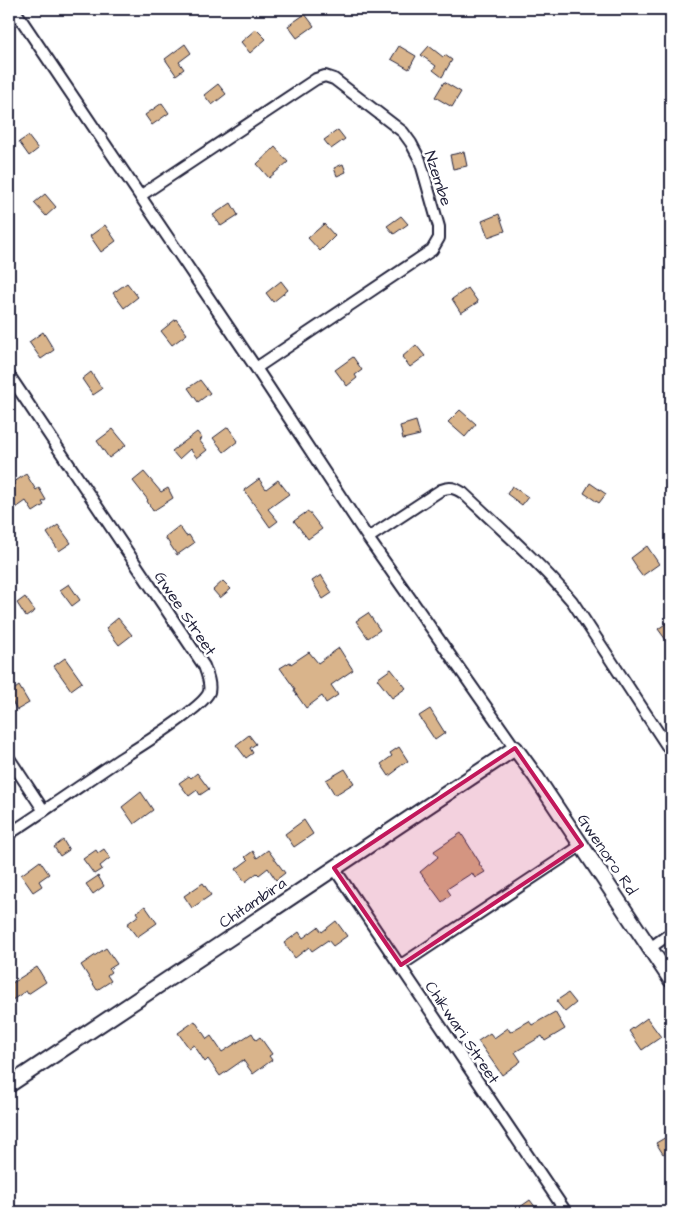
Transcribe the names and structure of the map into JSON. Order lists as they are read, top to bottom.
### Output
{
  "streets": {
    "street": [
      "Nzembe",
      "Gwee Street",
      "Gwenoro Rd",
      "Chitambira",
      "Chikwari Street"
    ]
  },
  "crossings": [
    ["Gwenoro Rd", "Chitambira"],
    ["Chitambira", "Chikwari Street"]
  ]
}
